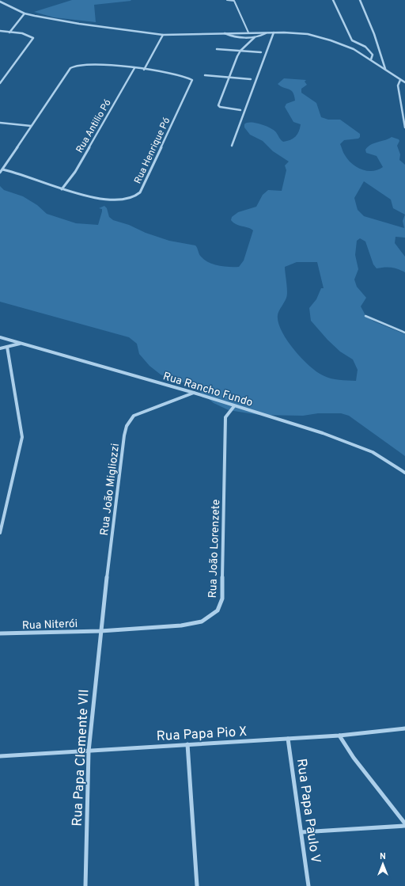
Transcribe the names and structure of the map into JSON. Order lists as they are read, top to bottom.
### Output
{
  "streets": {
    "street": [
      "Rua Antilio Pó",
      "Rua Henrique Pó",
      "Rua Rancho Fundo",
      "Rua João Migliozzi",
      "Rua João Lorenzete",
      "Rua Niterói",
      "Rua Papa Pio X",
      "Rua Papa Clemente VII",
      "Rua Papa Paulo V"
    ]
  },
  "crossings": [
    ["Rua Antilio Pó", "Rua Henrique Pó"],
    ["Rua Rancho Fundo", "Rua João Migliozzi"],
    ["Rua Rancho Fundo", "Rua João Lorenzete"],
    ["Rua João Migliozzi", "Rua João Lorenzete"],
    ["Rua João Migliozzi", "Rua Niterói"],
    ["Rua João Migliozzi", "Rua Papa Clemente VII"],
    ["Rua João Lorenzete", "Rua Niterói"],
    ["Rua João Lorenzete", "Rua Papa Clemente VII"],
    ["Rua Niterói", "Rua Papa Clemente VII"],
    ["Rua Papa Pio X", "Rua Papa Clemente VII"],
    ["Rua Papa Pio X", "Rua Papa Paulo V"]
  ],
  "north": "top"
}
